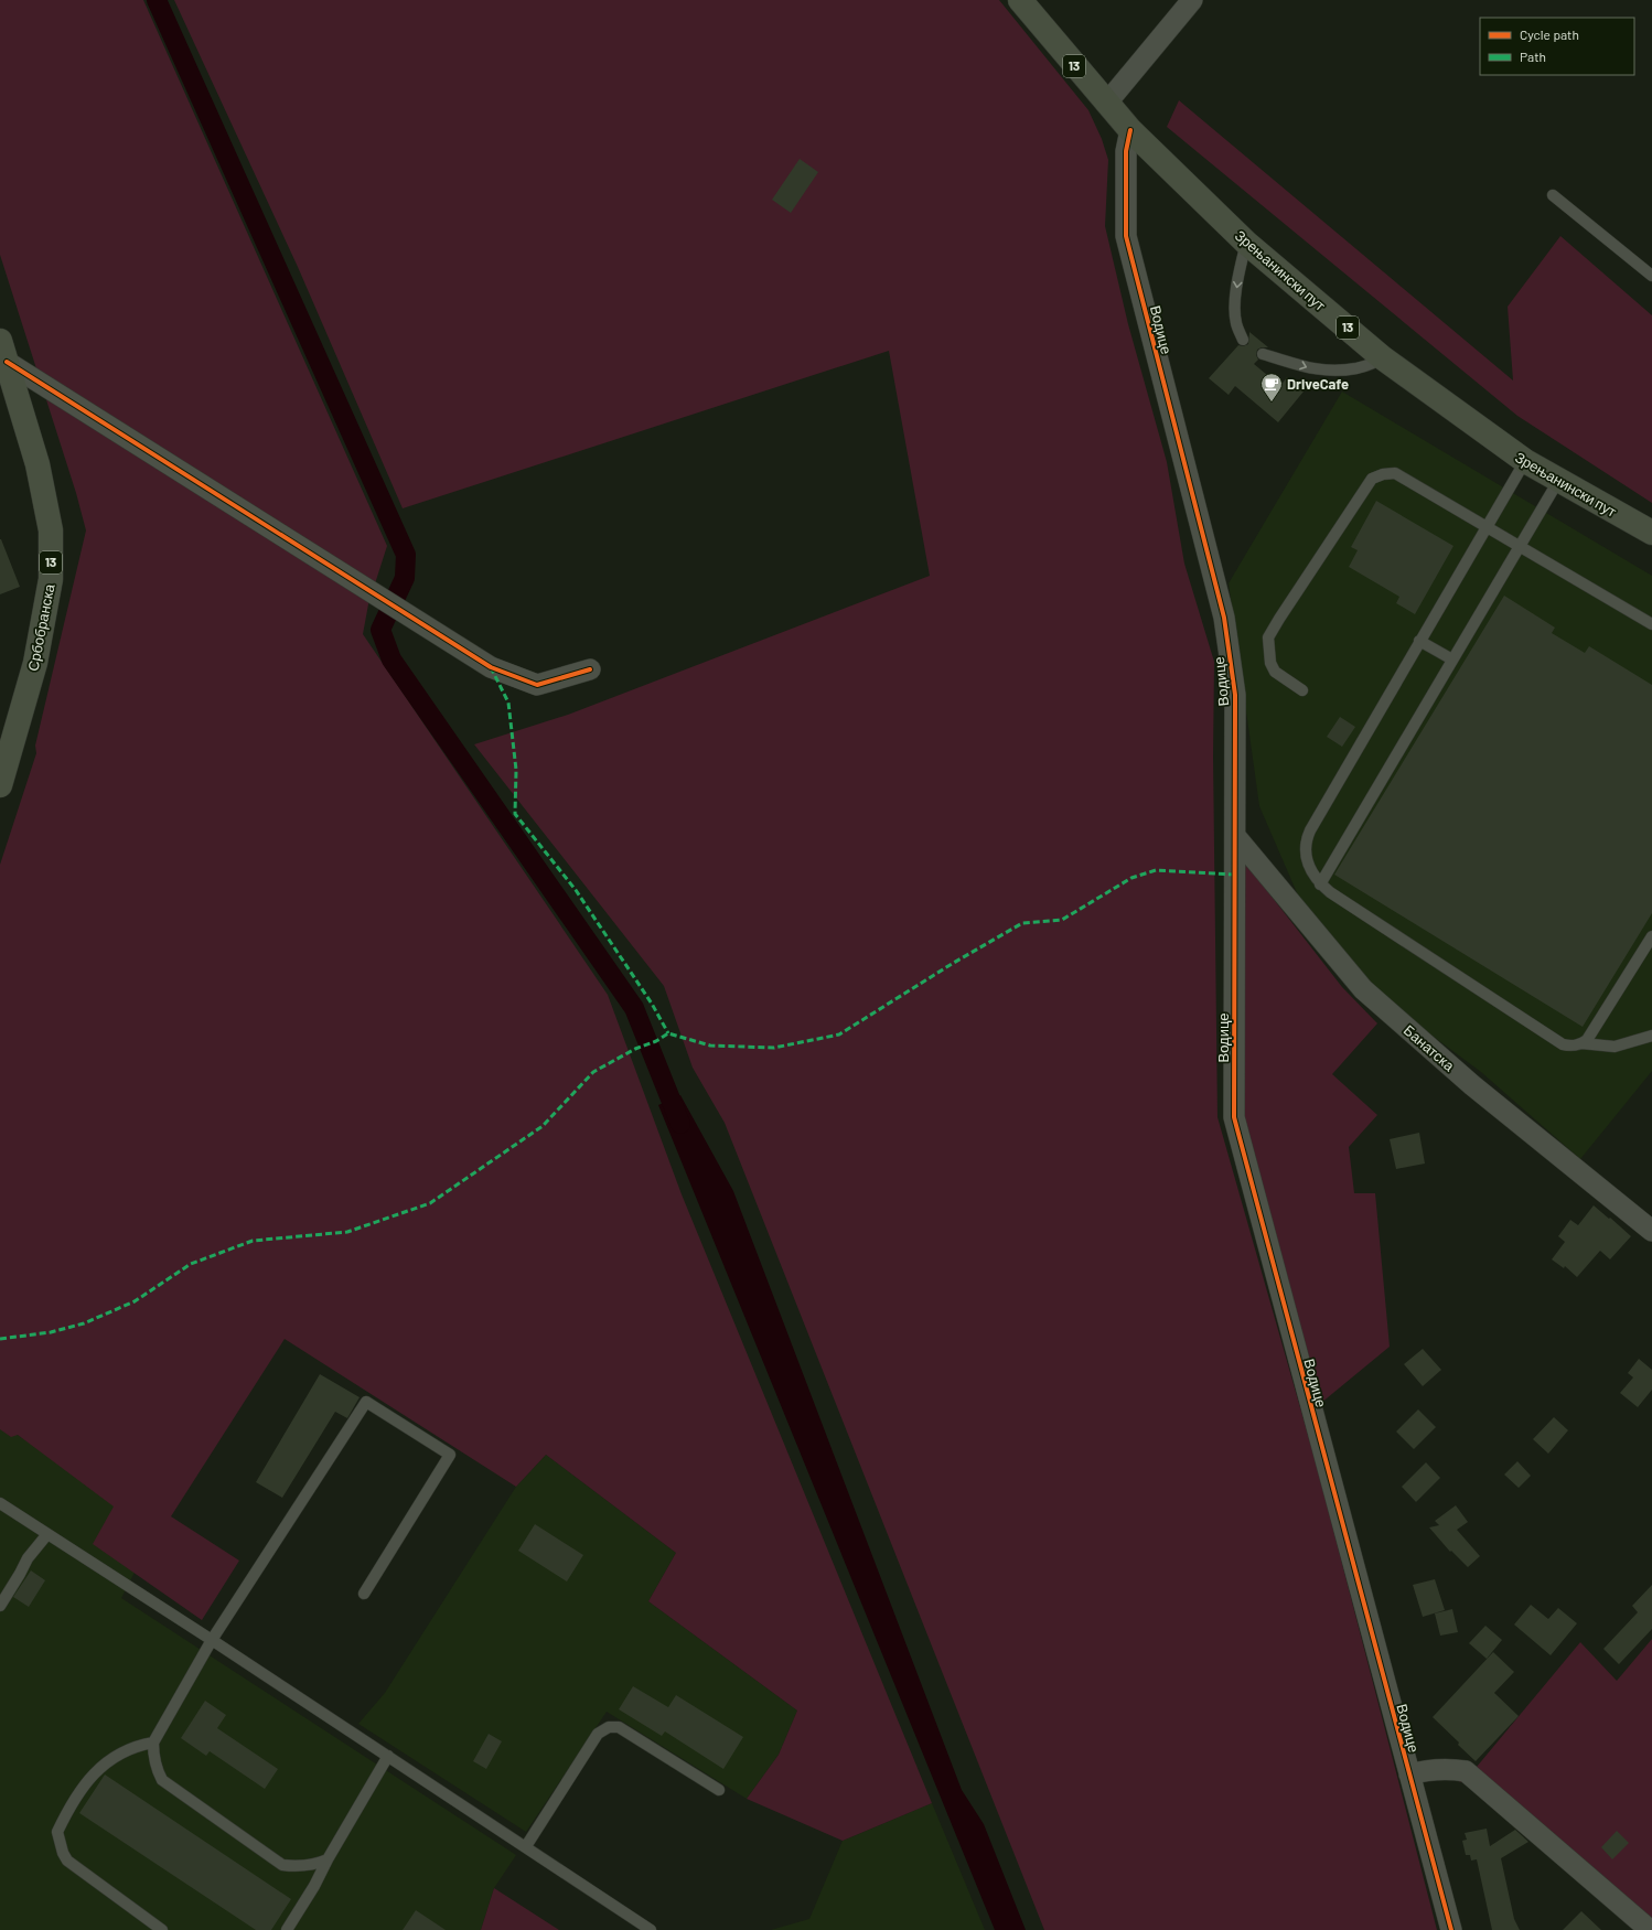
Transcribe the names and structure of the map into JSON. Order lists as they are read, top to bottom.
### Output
{
  "streets": {
    "main road": ["13", "Зрењанински пут", "Србобранска"],
    "street": ["Водице", "Банатска"]
  },
  "crossings": [
    ["Зрењанински пут", "Водице"],
    ["Водице", "Банатска"]
  ],
  "places": {
    "cafe": ["DriveCafe"]
  },
  "legend": ["Cycle path", "Path"]
}
